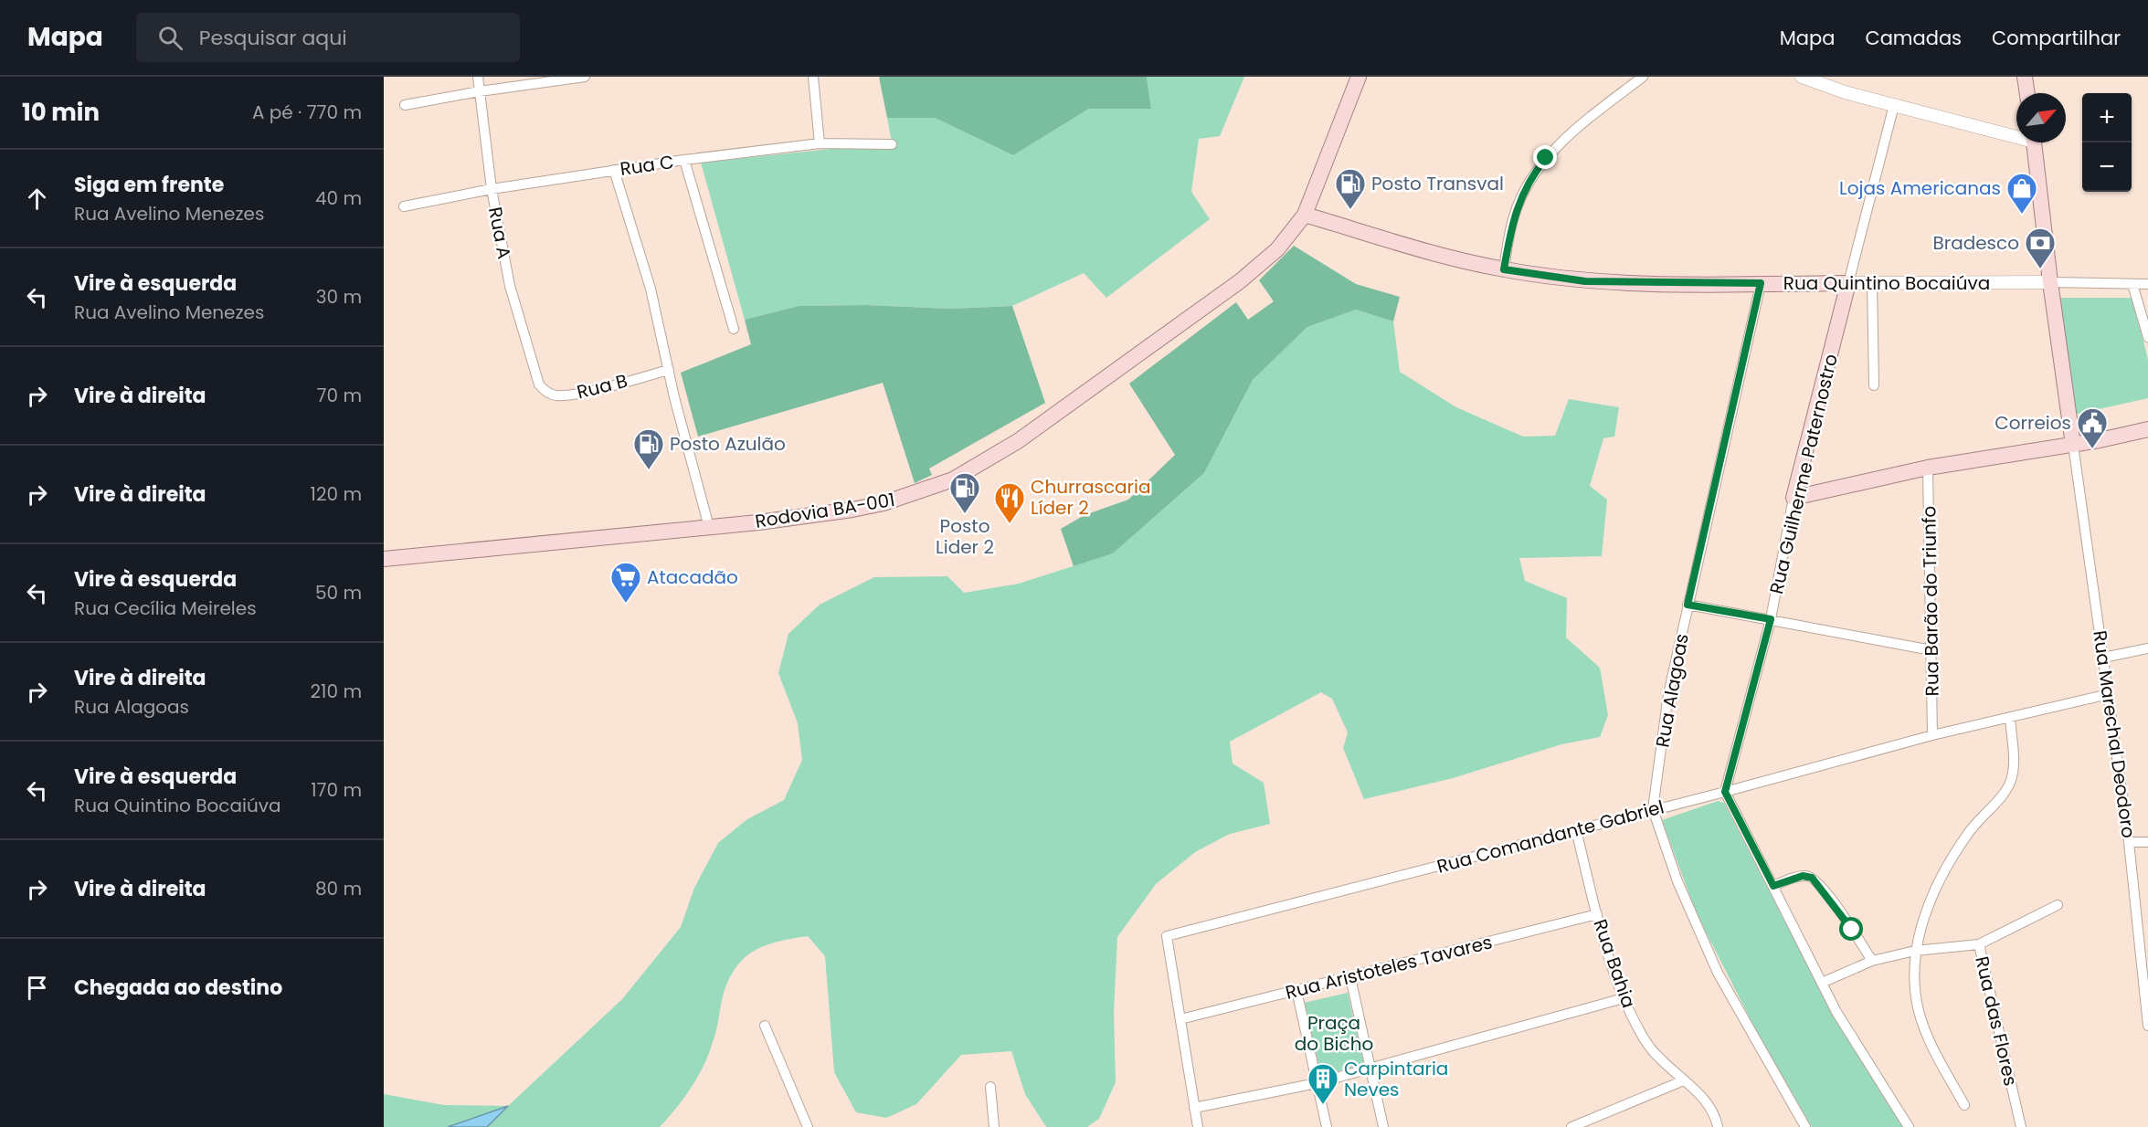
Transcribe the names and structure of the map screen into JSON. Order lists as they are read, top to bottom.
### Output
{
  "streets": {
    "main road": ["Rua Quintino Bocaiúva", "Rua Guilherme Paternostro", "Rodovia BA-001"],
    "street": [
      "Rua C",
      "Rua A",
      "Rua B",
      "Rua Barão do Triunfo",
      "Rua Alagoas",
      "Rua Marechal Deodoro",
      "Rua Comandante Gabriel",
      "Rua Bahia",
      "Rua Aristoteles Tavares",
      "Rua das Flores"
    ]
  },
  "crossings": [
    ["Rua C", "Rua A"],
    ["Rua A", "Rua B"],
    ["Rua Quintino Bocaiúva", "Rua Guilherme Paternostro"],
    ["Rua Quintino Bocaiúva", "Rodovia BA-001"],
    ["Rua Quintino Bocaiúva", "Rua Alagoas"],
    ["Rua Guilherme Paternostro", "Rua Comandante Gabriel"],
    ["Rua Barão do Triunfo", "Rua Comandante Gabriel"],
    ["Rua Alagoas", "Rua Comandante Gabriel"],
    ["Rua Marechal Deodoro", "Rua Comandante Gabriel"],
    ["Rua Comandante Gabriel", "Rua Bahia"],
    ["Rua Comandante Gabriel", "Rua Aristoteles Tavares"],
    ["Rua Bahia", "Rua Aristoteles Tavares"]
  ],
  "parks": ["Praça do Bicho"],
  "places": {
    "fuel station": ["Posto Transval", "Posto Azulão", "Posto Lider 2"],
    "shop": ["Lojas Americanas"],
    "bank": ["Bradesco"],
    "public building": ["Correios"],
    "restaurant": ["Churrascaria Líder 2"],
    "supermarket": ["Atacadão"],
    "building": ["Carpintaria Neves"]
  },
  "north": "top right",
  "page": {
    "header": "Mapa",
    "search": "Pesquisar aqui",
    "nav": ["Mapa", "Camadas", "Compartilhar"],
    "heading": ["10 min", "A pé · 770 m"],
    "map_buttons": ["+", "−"],
    "list": [
      ["Siga em frente", "Rua Avelino Menezes", "40 m"],
      ["Vire à esquerda", "Rua Avelino Menezes", "30 m"],
      ["Vire à direita", "70 m"],
      ["Vire à direita", "120 m"],
      ["Vire à esquerda", "Rua Cecília Meireles", "50 m"],
      ["Vire à direita", "Rua Alagoas", "210 m"],
      ["Vire à esquerda", "Rua Quintino Bocaiúva", "170 m"],
      ["Vire à direita", "80 m"],
      "Chegada ao destino"
    ]
  }
}
